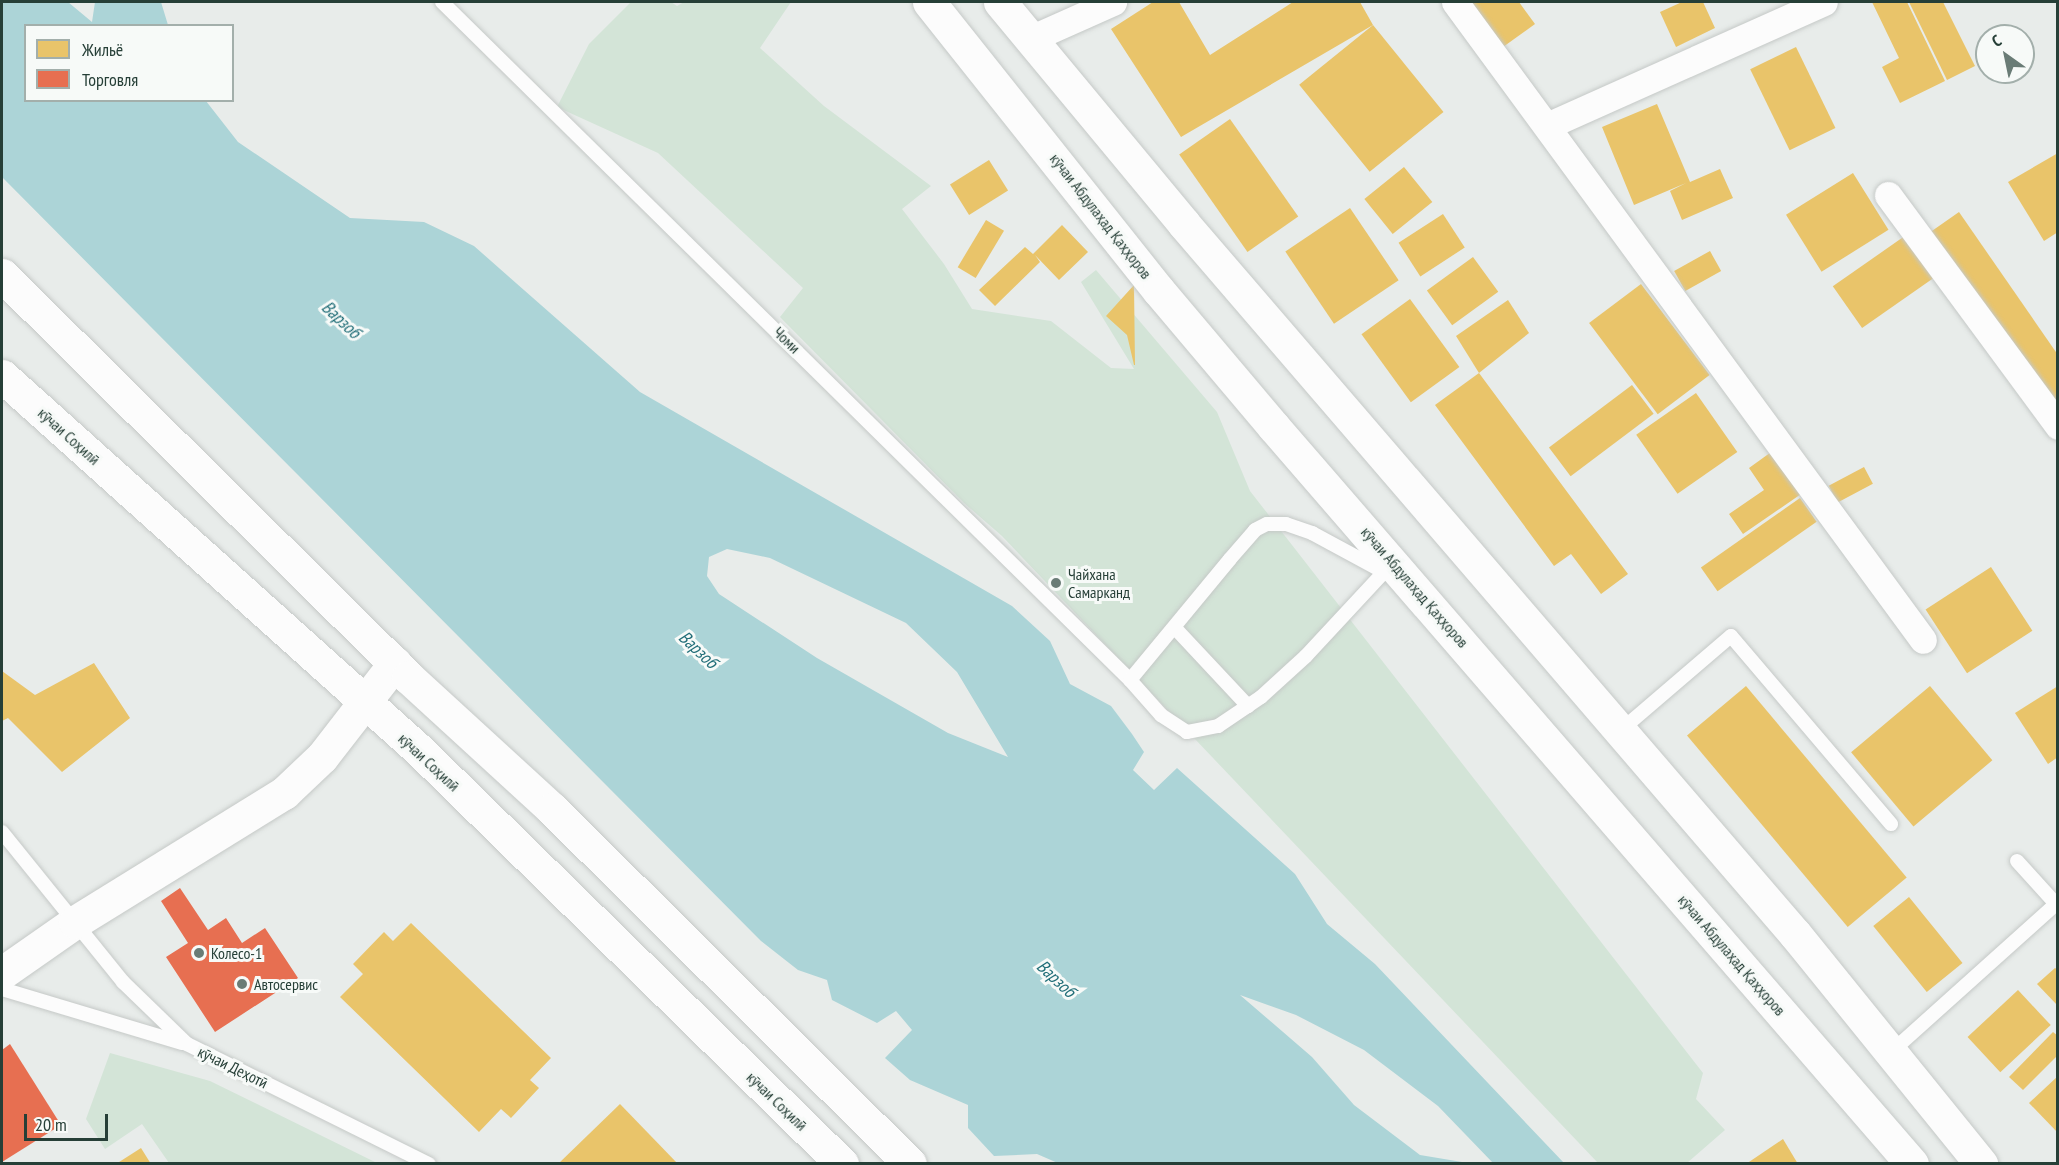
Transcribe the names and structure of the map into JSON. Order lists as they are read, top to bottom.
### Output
{
  "streets": {
    "main road": ["кӯчаи Абдулаҳад Қаҳҳоров", "кӯчаи Соҳилӣ"],
    "lane": ["Чоми", "кӯчаи Деҳотӣ"]
  },
  "water": ["Варзоб"],
  "places": ["Чайхана Самарканд", "Колесо-1", "Автосервис"],
  "legend": ["Жильё", "Торговля"],
  "scale_bar": "20 m",
  "north": "top left"
}
